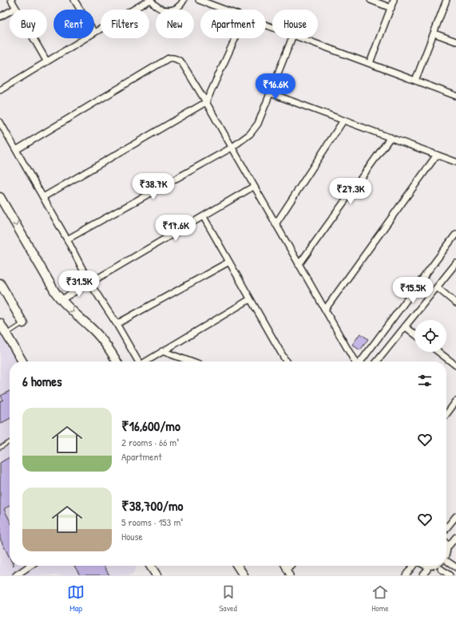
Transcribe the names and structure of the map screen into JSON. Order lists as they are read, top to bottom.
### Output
{
  "page": {
    "chip": [
      "Buy",
      "Rent",
      "Filters",
      "New",
      "Apartment",
      "House"
    ],
    "price": [
      "₹16.6K",
      "₹38.7K",
      "₹27.3K",
      "₹17.6K",
      "₹31.5K",
      "₹15.5K"
    ],
    "heading": "6 homes",
    "list": [
      {
        "name": "₹16,600/mo",
        "note": "2 rooms · 66 m² · Apartment"
      },
      {
        "name": "₹38,700/mo",
        "note": "5 rooms · 153 m² · House"
      }
    ],
    "tabs": ["Map", "Saved", "Home"]
  }
}
